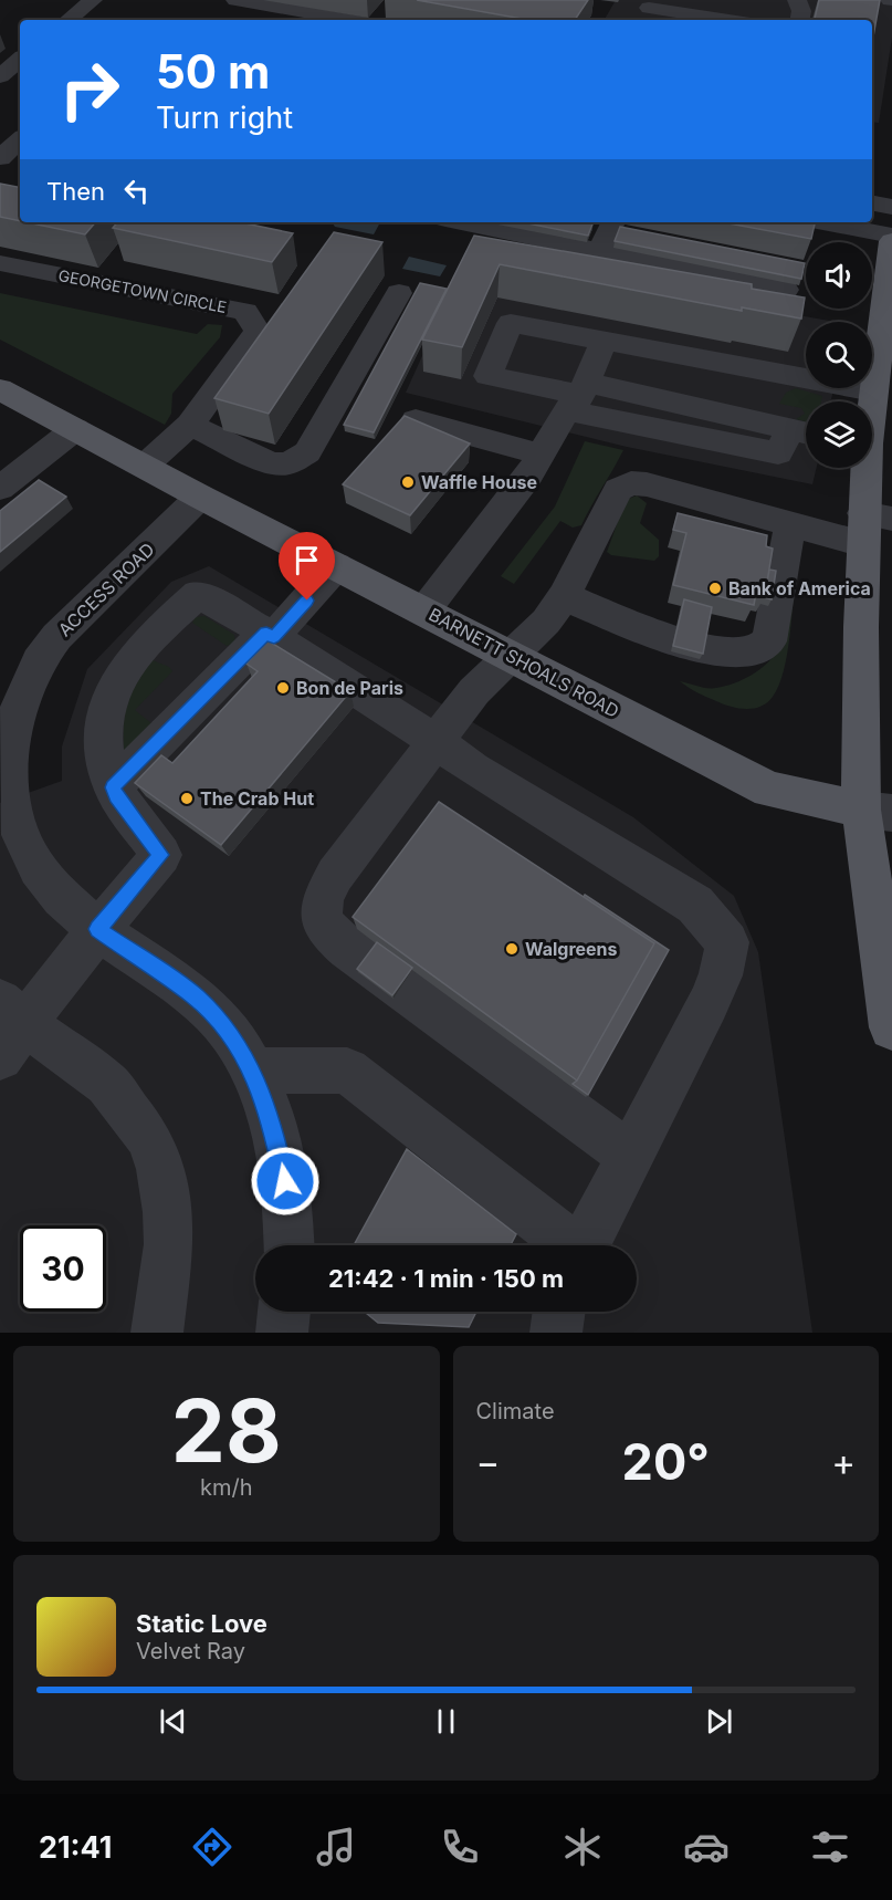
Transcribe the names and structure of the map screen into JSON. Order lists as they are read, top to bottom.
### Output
{
  "streets": {
    "main road": ["BARNETT SHOALS ROAD"],
    "street": ["GEORGETOWN CIRCLE", "ACCESS ROAD"]
  },
  "crossings": [
    ["GEORGETOWN CIRCLE", "BARNETT SHOALS ROAD"],
    ["ACCESS ROAD", "BARNETT SHOALS ROAD"]
  ],
  "places": [
    "Waffle House",
    "Bank of America",
    "Bon de Paris",
    "The Crab Hut",
    "Walgreens"
  ],
  "page": {
    "turn": ["50 m", "Turn right"],
    "then": "Then",
    "limit": "30",
    "trip": "21:42 · 1 min · 150 m",
    "tile": [
      ["28", "km/h"],
      "Climate"
    ],
    "heat": ["−", "20°", "+"],
    "song": ["Static Love", "Velvet Ray"],
    "tabs": "21:41"
  }
}
